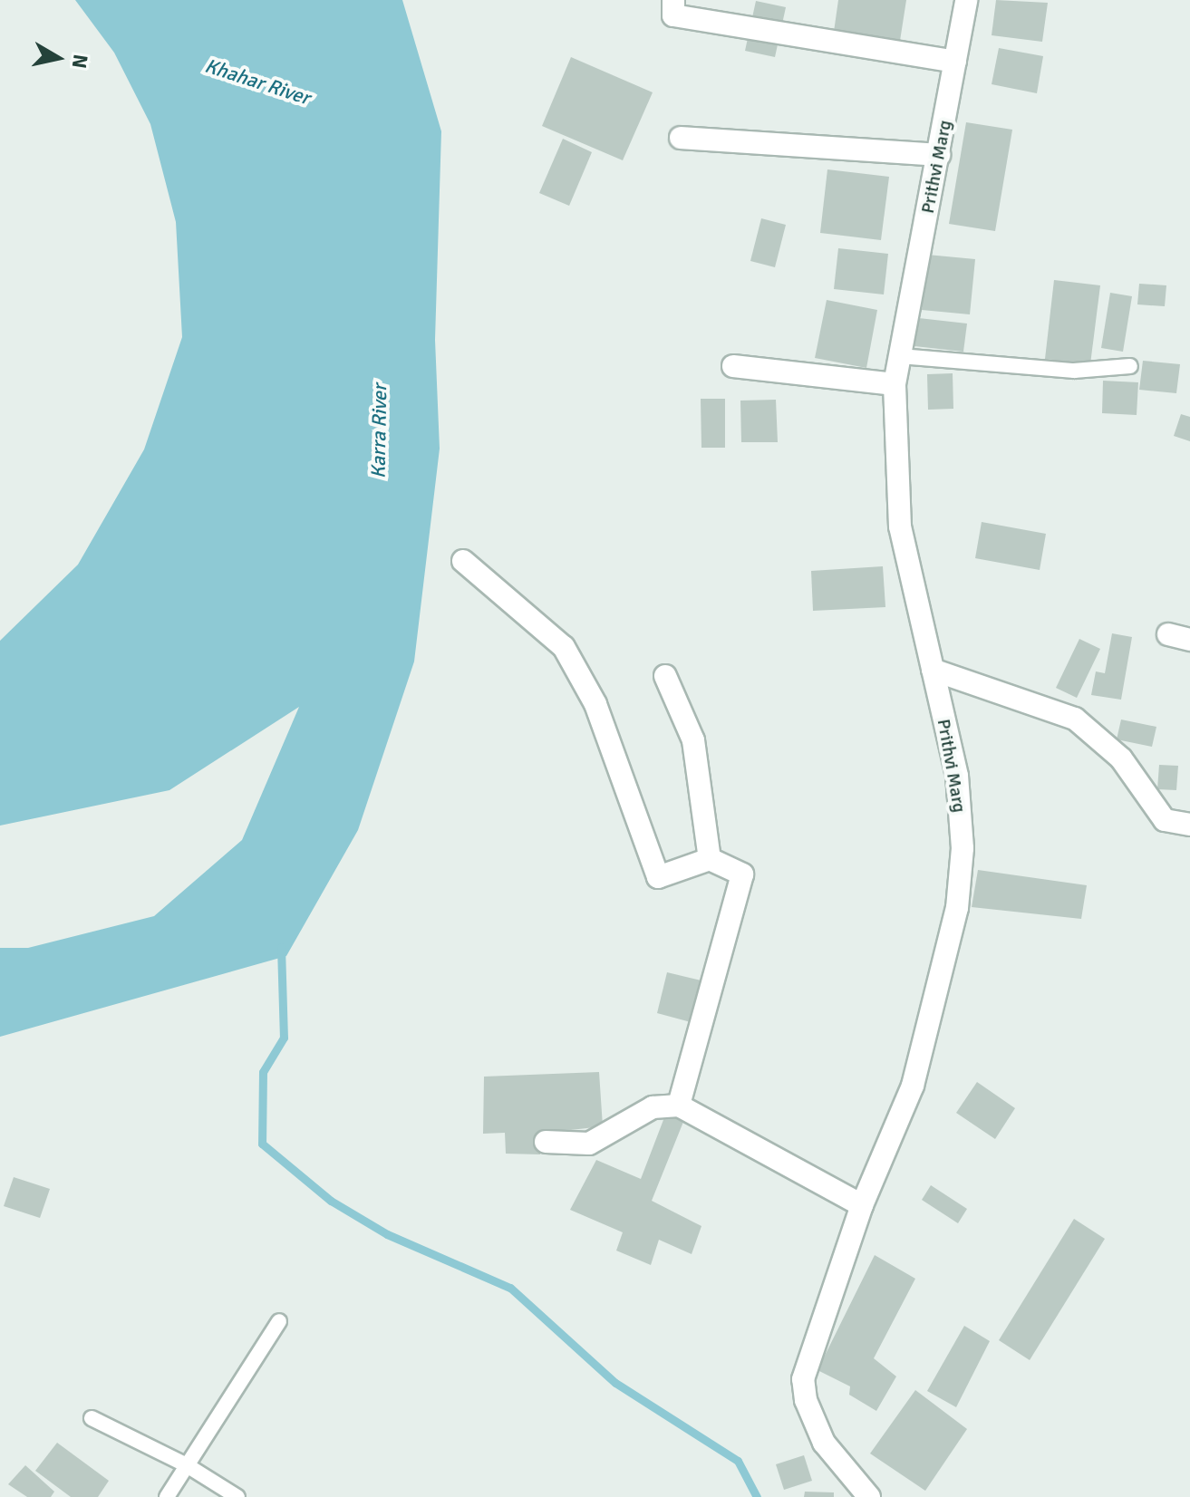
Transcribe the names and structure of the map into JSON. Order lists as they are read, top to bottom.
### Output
{
  "streets": {
    "street": ["Prithvi Marg"]
  },
  "water": ["Khahar River", "Karra River"],
  "north": "right"
}
